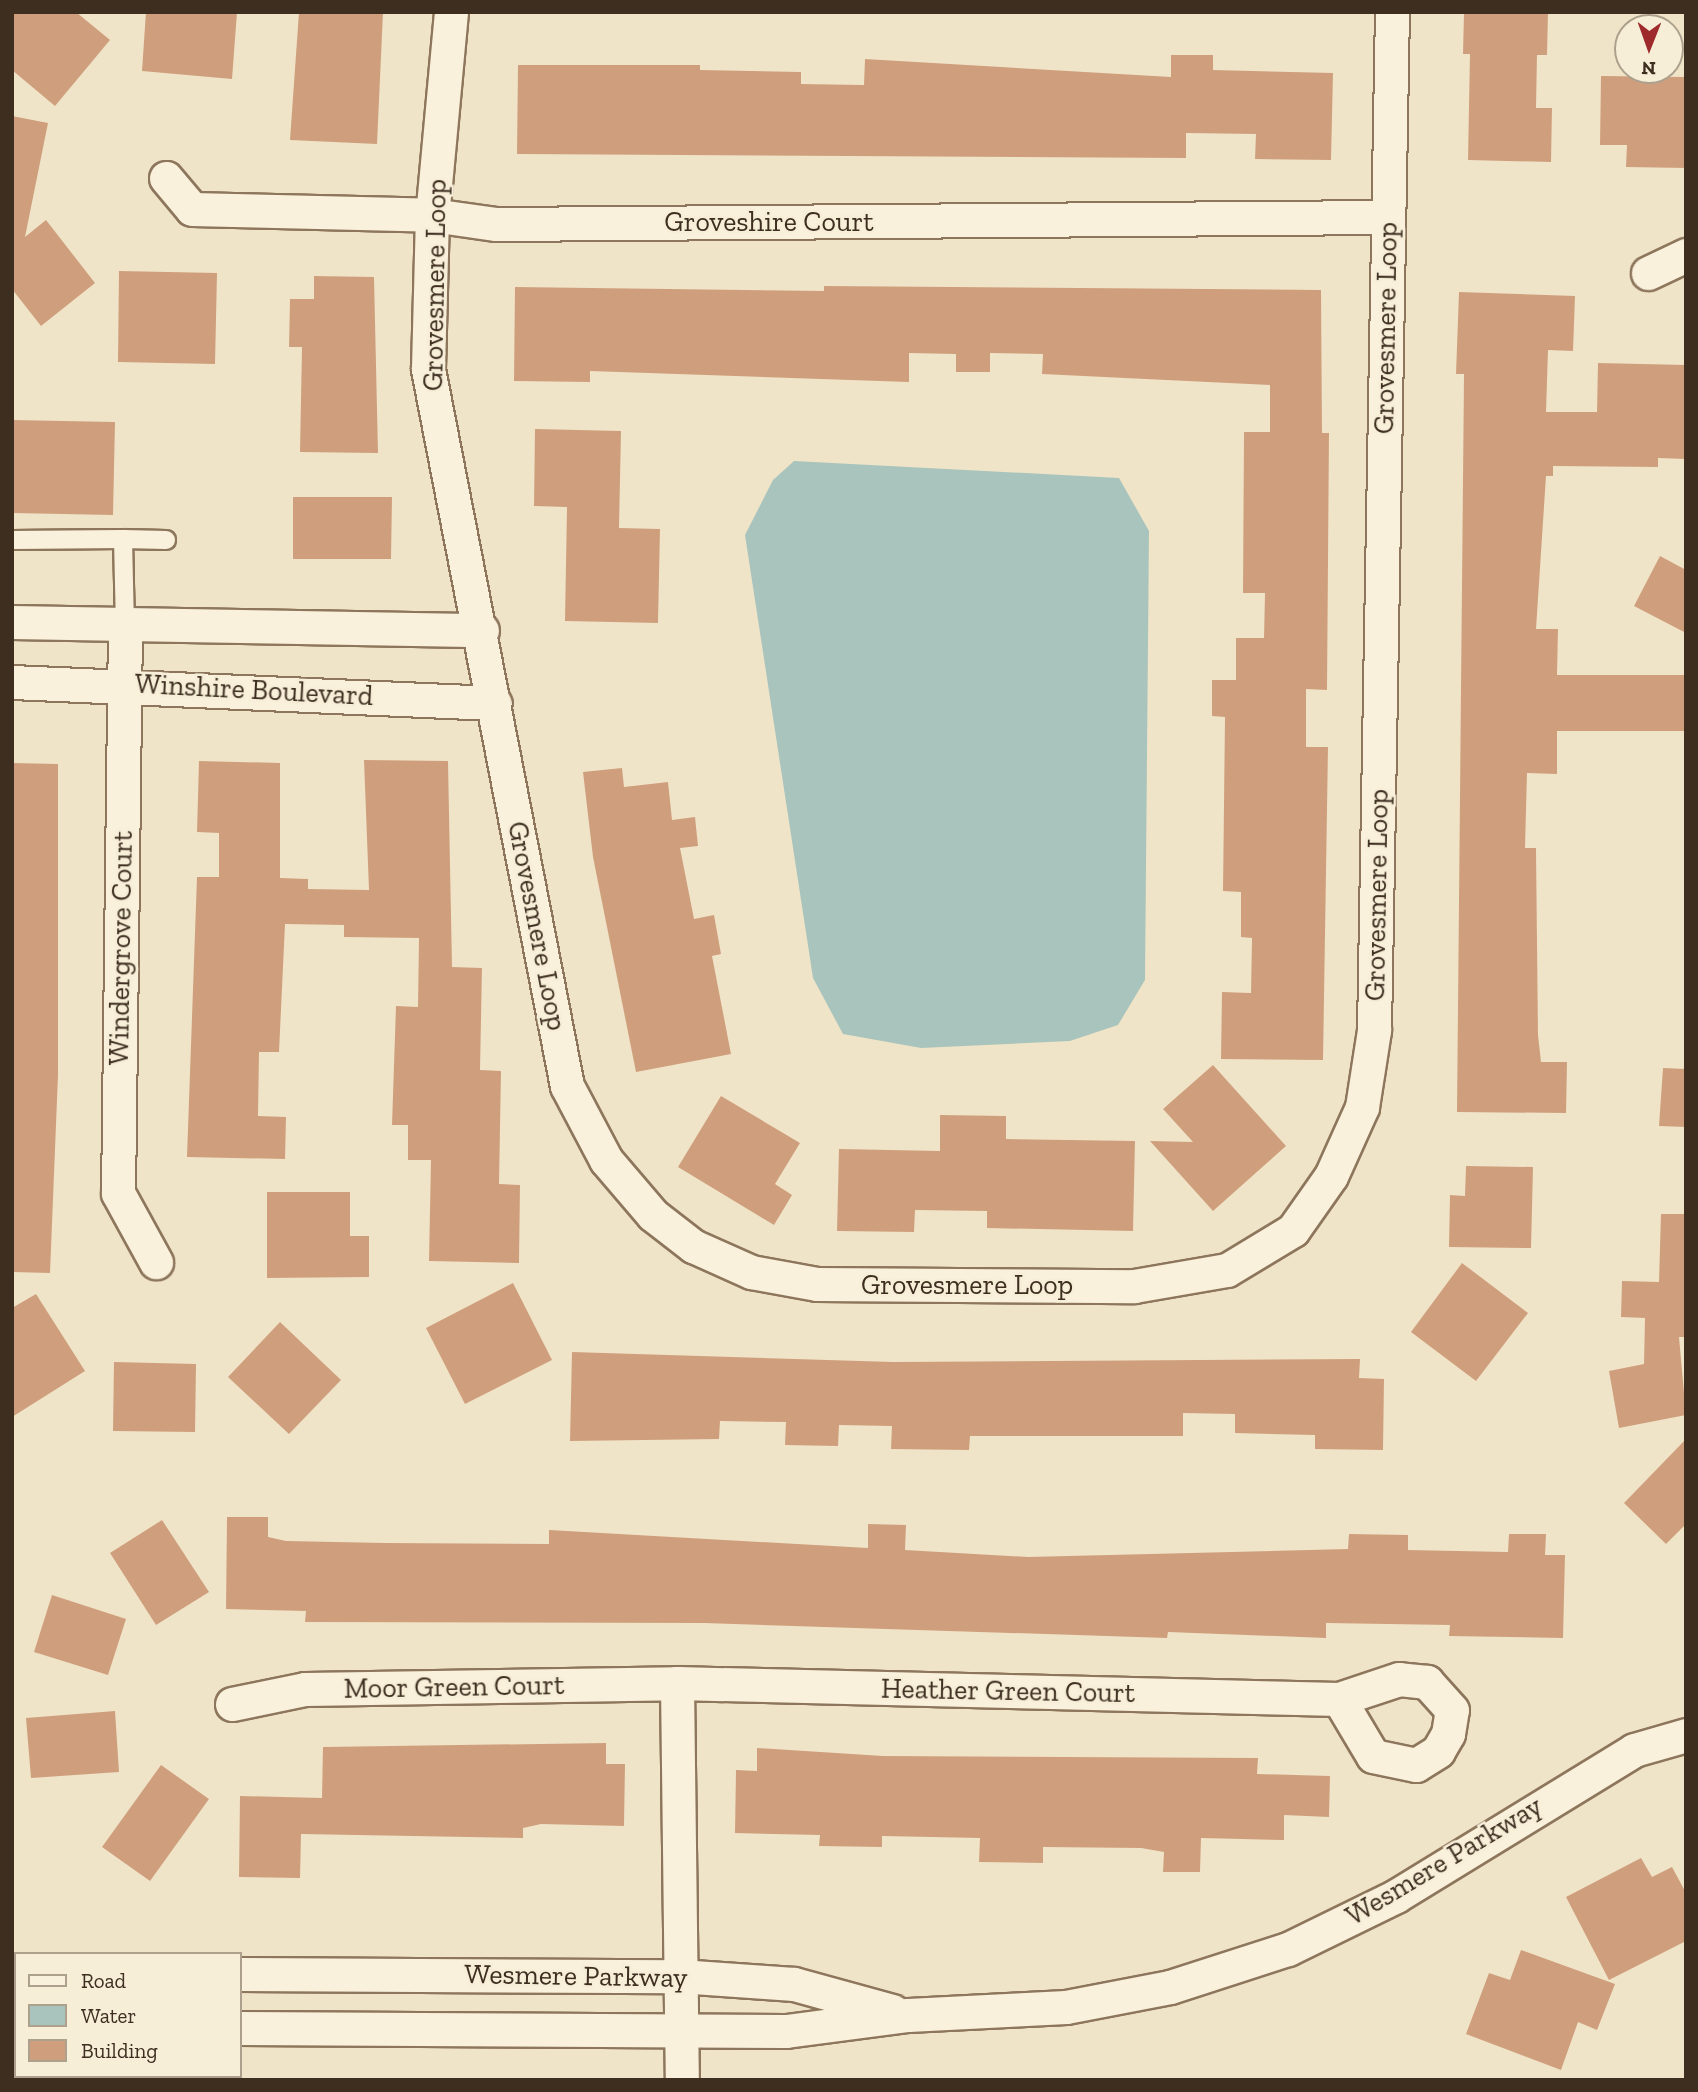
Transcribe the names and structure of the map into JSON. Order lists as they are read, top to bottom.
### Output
{
  "streets": {
    "street": [
      "Groveshire Court",
      "Grovesmere Loop",
      "Winshire Boulevard",
      "Windergrove Court",
      "Moor Green Court",
      "Heather Green Court",
      "Wesmere Parkway"
    ]
  },
  "crossings": [
    ["Groveshire Court", "Grovesmere Loop"],
    ["Grovesmere Loop", "Winshire Boulevard"],
    ["Winshire Boulevard", "Windergrove Court"],
    ["Moor Green Court", "Heather Green Court"]
  ],
  "legend": ["Road", "Water", "Building"],
  "north": "bottom"
}
